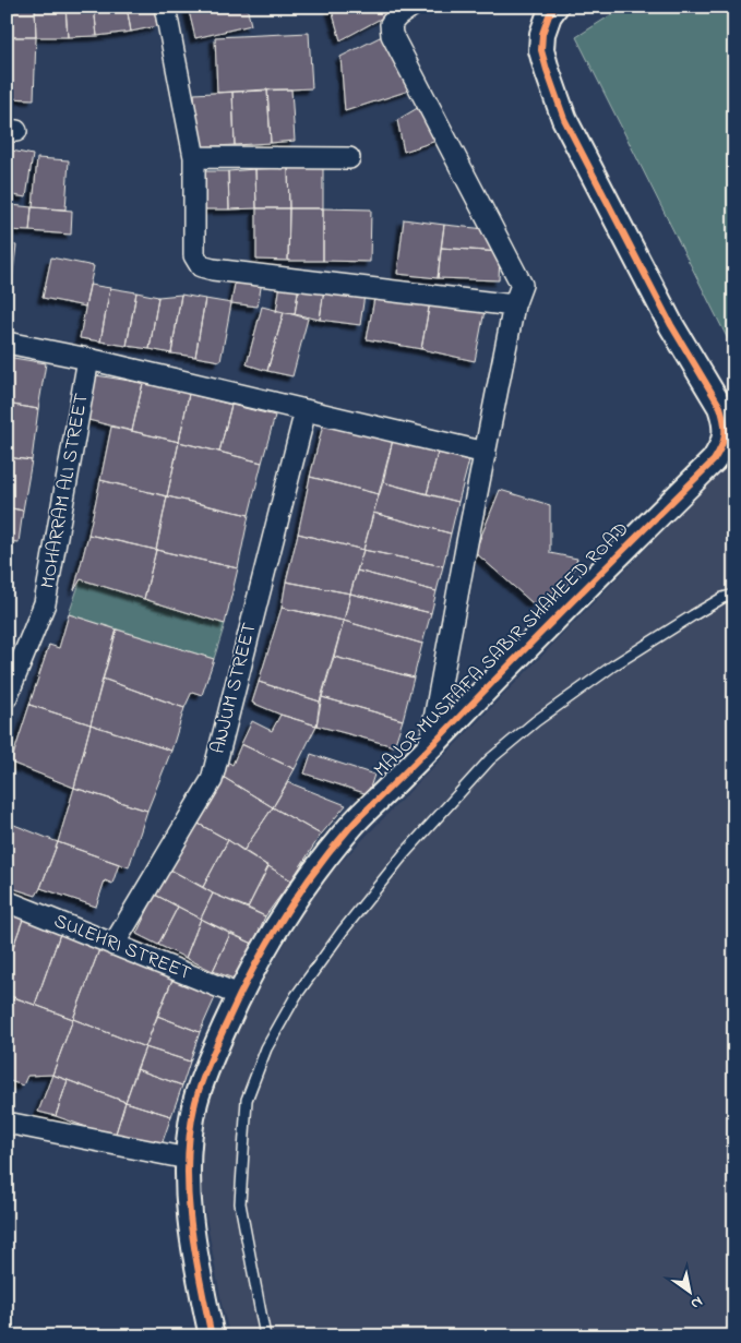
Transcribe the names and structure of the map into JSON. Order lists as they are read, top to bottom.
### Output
{
  "streets": {
    "street": [
      "MOHARRAM ALI STREET",
      "MAJOR MUSTAFA SABIR SHAHEED ROAD",
      "ANJUM STREET",
      "SULEHRI STREET"
    ]
  },
  "crossings": [
    ["MAJOR MUSTAFA SABIR SHAHEED ROAD", "SULEHRI STREET"],
    ["ANJUM STREET", "SULEHRI STREET"]
  ],
  "north": "bottom right"
}
